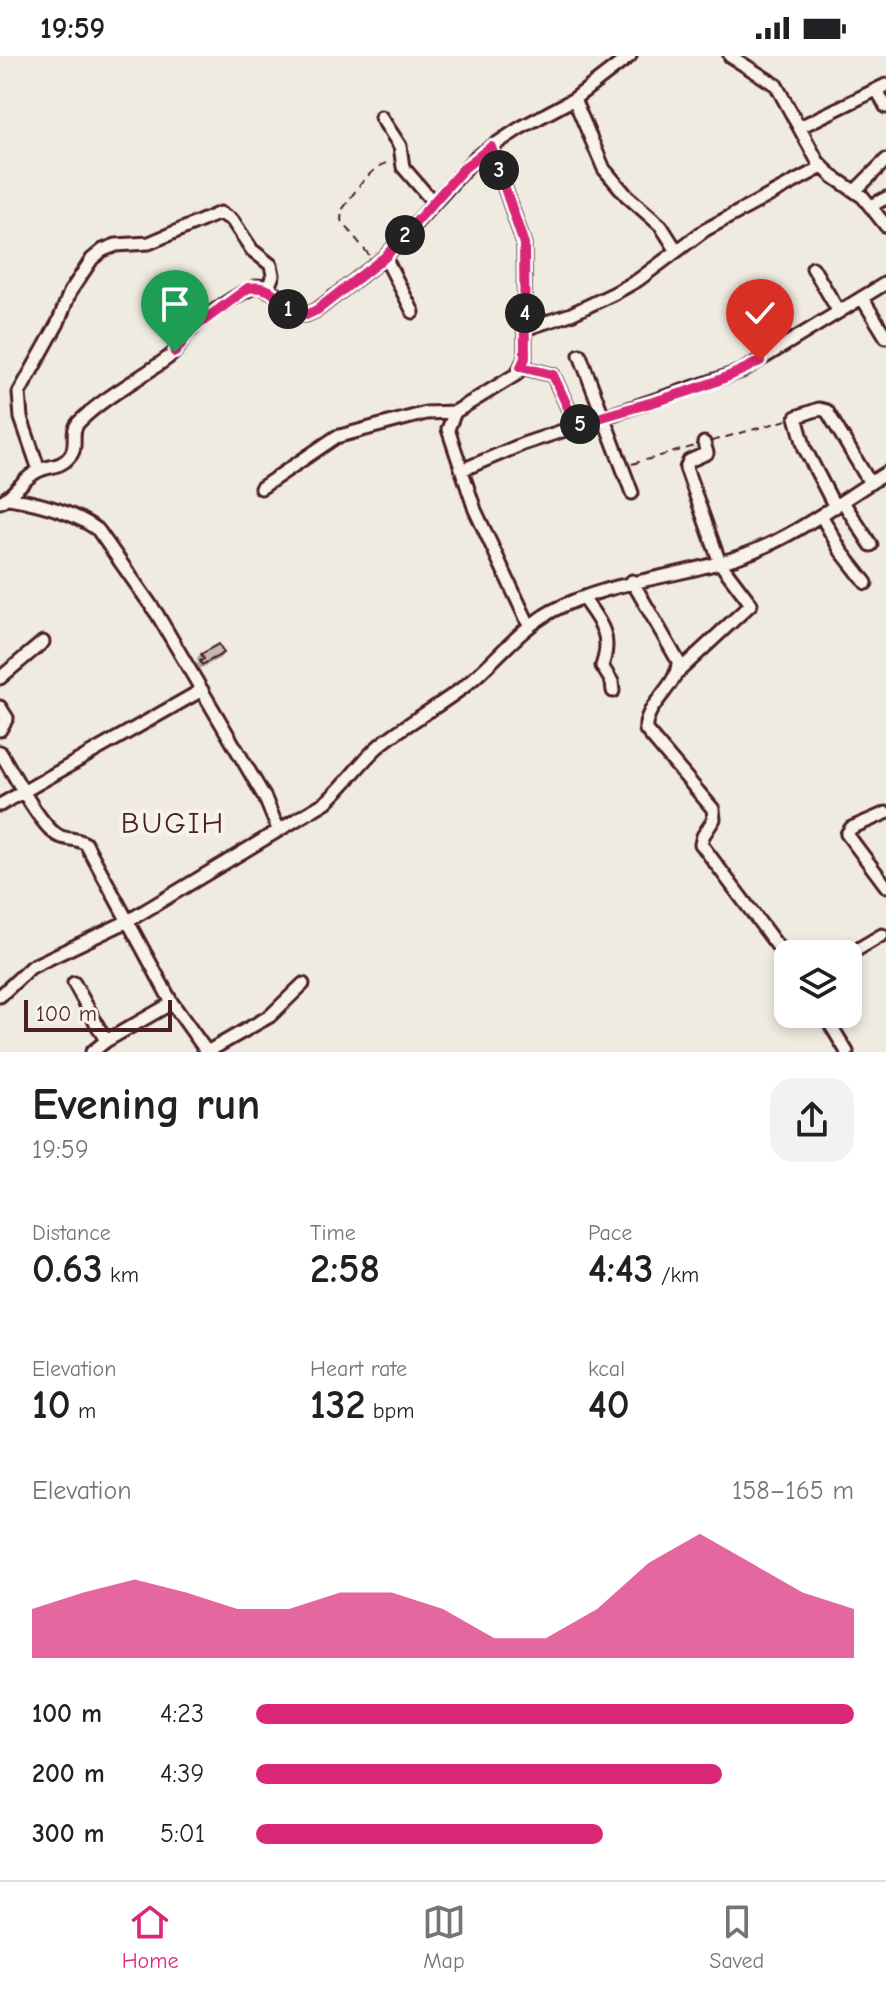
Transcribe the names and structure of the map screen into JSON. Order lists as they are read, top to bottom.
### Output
{
  "districts": ["BUGIH"],
  "scale_bar": "100 m",
  "page": {
    "status": "19:59",
    "pins": [
      "3",
      "2",
      "1",
      "4",
      "5"
    ],
    "scale": "100 m",
    "heading": ["Evening run", "19:59"],
    "stats": [
      ["Distance", "0.63 km"],
      ["Time", "2:58"],
      ["Pace", "4:43 /km"],
      ["Elevation", "10 m"],
      ["Heart rate", "132 bpm"],
      ["kcal", "40"]
    ],
    "chart": ["Elevation", "158–165 m"],
    "list": [
      {
        "name": "100 m",
        "note": "4:23"
      },
      {
        "name": "200 m",
        "note": "4:39"
      },
      {
        "name": "300 m",
        "note": "5:01"
      }
    ],
    "tabs": ["Home", "Map", "Saved"]
  }
}
